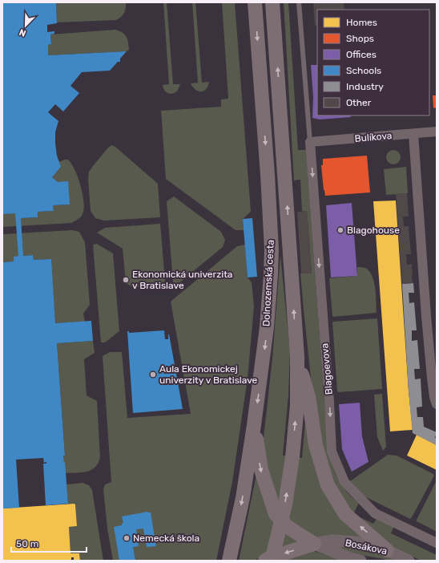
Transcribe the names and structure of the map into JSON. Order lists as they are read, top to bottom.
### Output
{
  "streets": {
    "main road": ["Dolnozemská cesta"],
    "street": ["Bulíkova", "Blagoevova", "Bosákova"]
  },
  "crossings": [
    ["Bulíkova", "Blagoevova"]
  ],
  "one_way": ["Blagoevova"],
  "places": [
    "Blagohouse",
    "Ekonomická univerzita v Bratislave",
    "Aula Ekonomickej univerzity v Bratislave",
    "Nemecká škola"
  ],
  "legend": [
    "Homes",
    "Shops",
    "Offices",
    "Schools",
    "Industry",
    "Other"
  ],
  "scale_bar": "50 m",
  "north": "bottom left"
}
